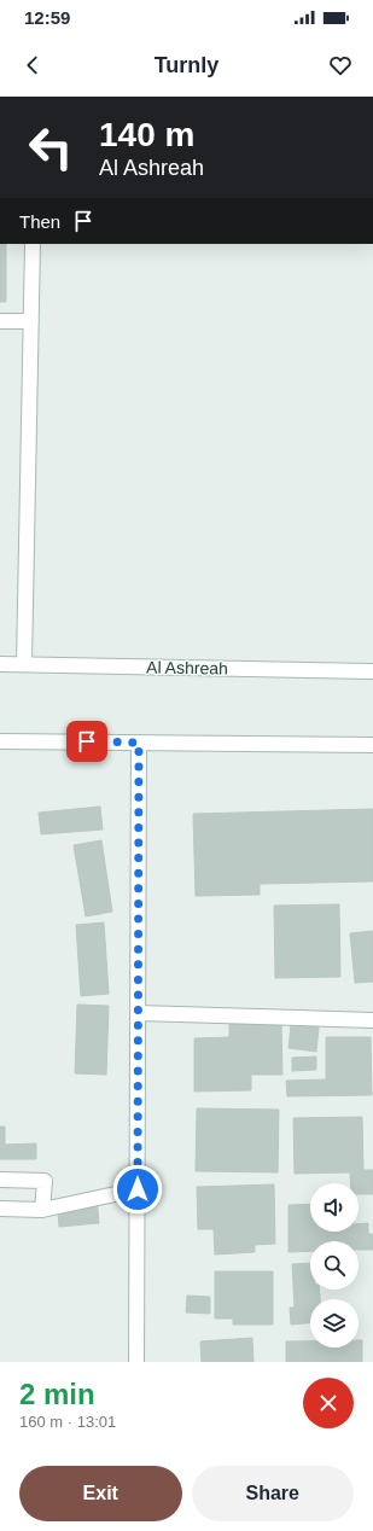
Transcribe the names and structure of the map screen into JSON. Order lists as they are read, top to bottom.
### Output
{
  "streets": {
    "street": ["Al Ashreah"]
  },
  "page": {
    "status": "12:59",
    "header": "Turnly",
    "turn": ["140 m", "Al Ashreah"],
    "then": "Then",
    "heading": ["2 min", "160 m · 13:01"],
    "buttons": ["Exit", "Share"]
  }
}
